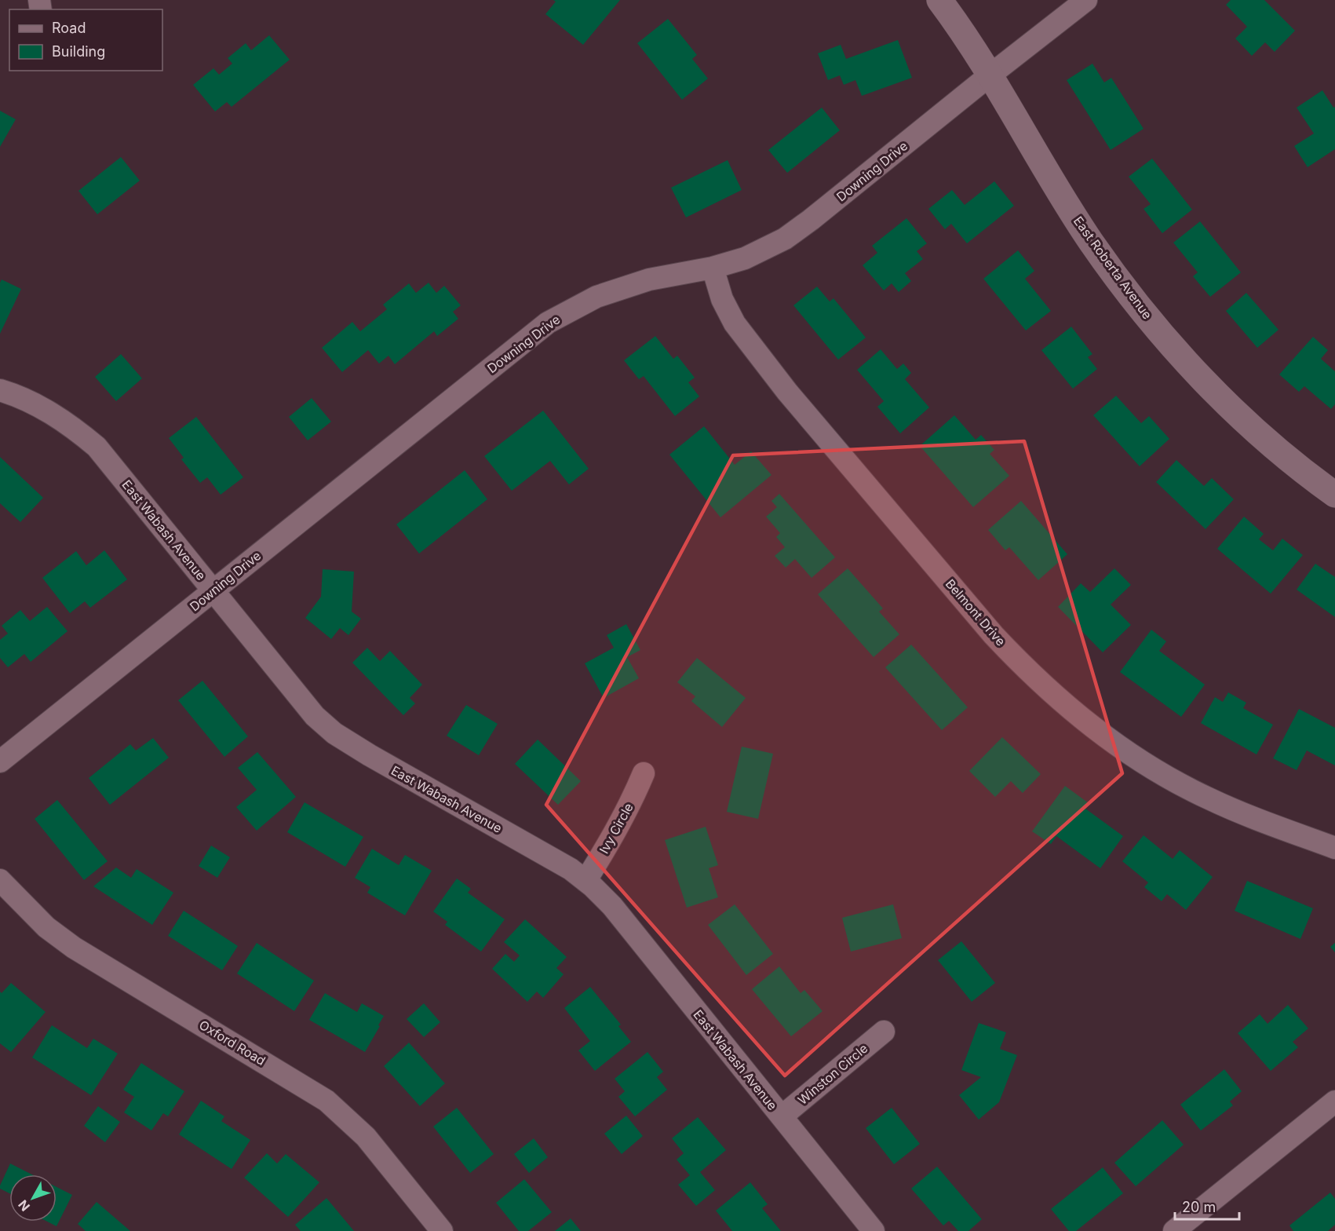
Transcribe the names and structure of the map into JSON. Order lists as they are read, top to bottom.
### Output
{
  "streets": {
    "street": [
      "Downing Drive",
      "East Roberta Avenue",
      "East Wabash Avenue",
      "Belmont Drive",
      "Ivy Circle",
      "Oxford Road",
      "Winston Circle"
    ]
  },
  "crossings": [
    ["Downing Drive", "East Roberta Avenue"],
    ["Downing Drive", "East Wabash Avenue"],
    ["Downing Drive", "Belmont Drive"],
    ["East Wabash Avenue", "Ivy Circle"],
    ["East Wabash Avenue", "Winston Circle"]
  ],
  "legend": ["Road", "Building"],
  "scale_bar": "20 m",
  "north": "bottom left"
}
